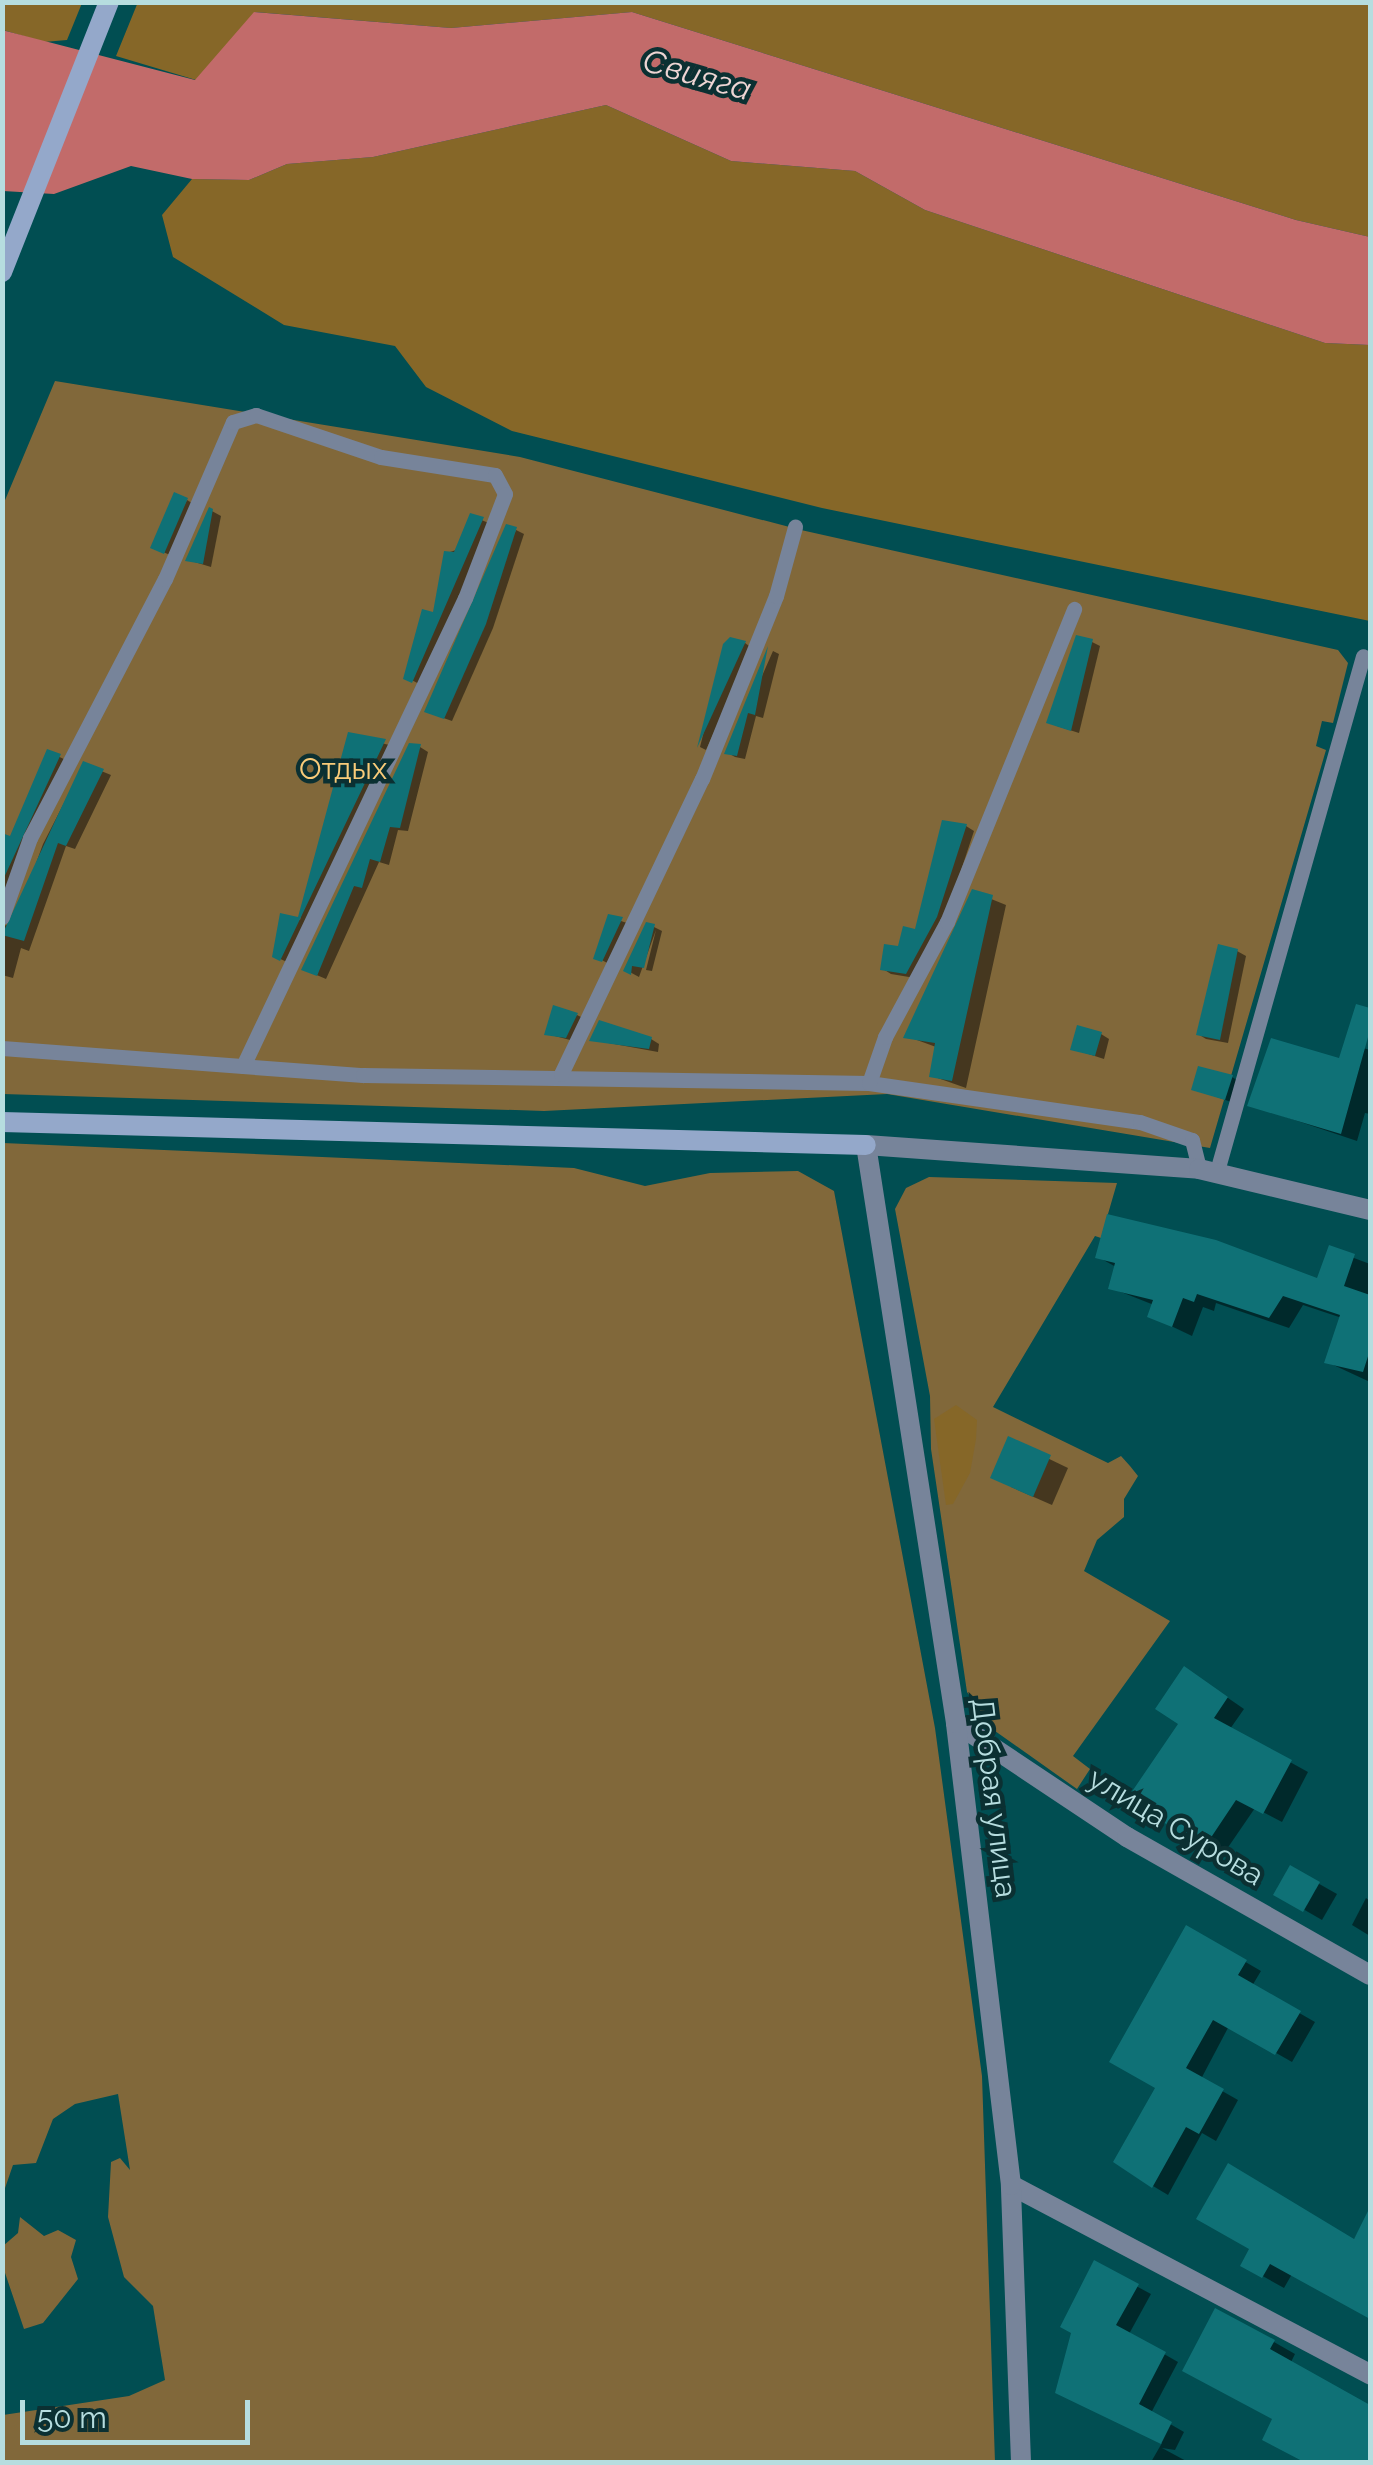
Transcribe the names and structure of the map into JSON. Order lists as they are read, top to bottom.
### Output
{
  "streets": {
    "street": ["Добрая улица", "улица Сурова"]
  },
  "crossings": [
    ["Добрая улица", "улица Сурова"]
  ],
  "water": ["Свияга"],
  "parks": ["Отдых"],
  "scale_bar": "50 m"
}
